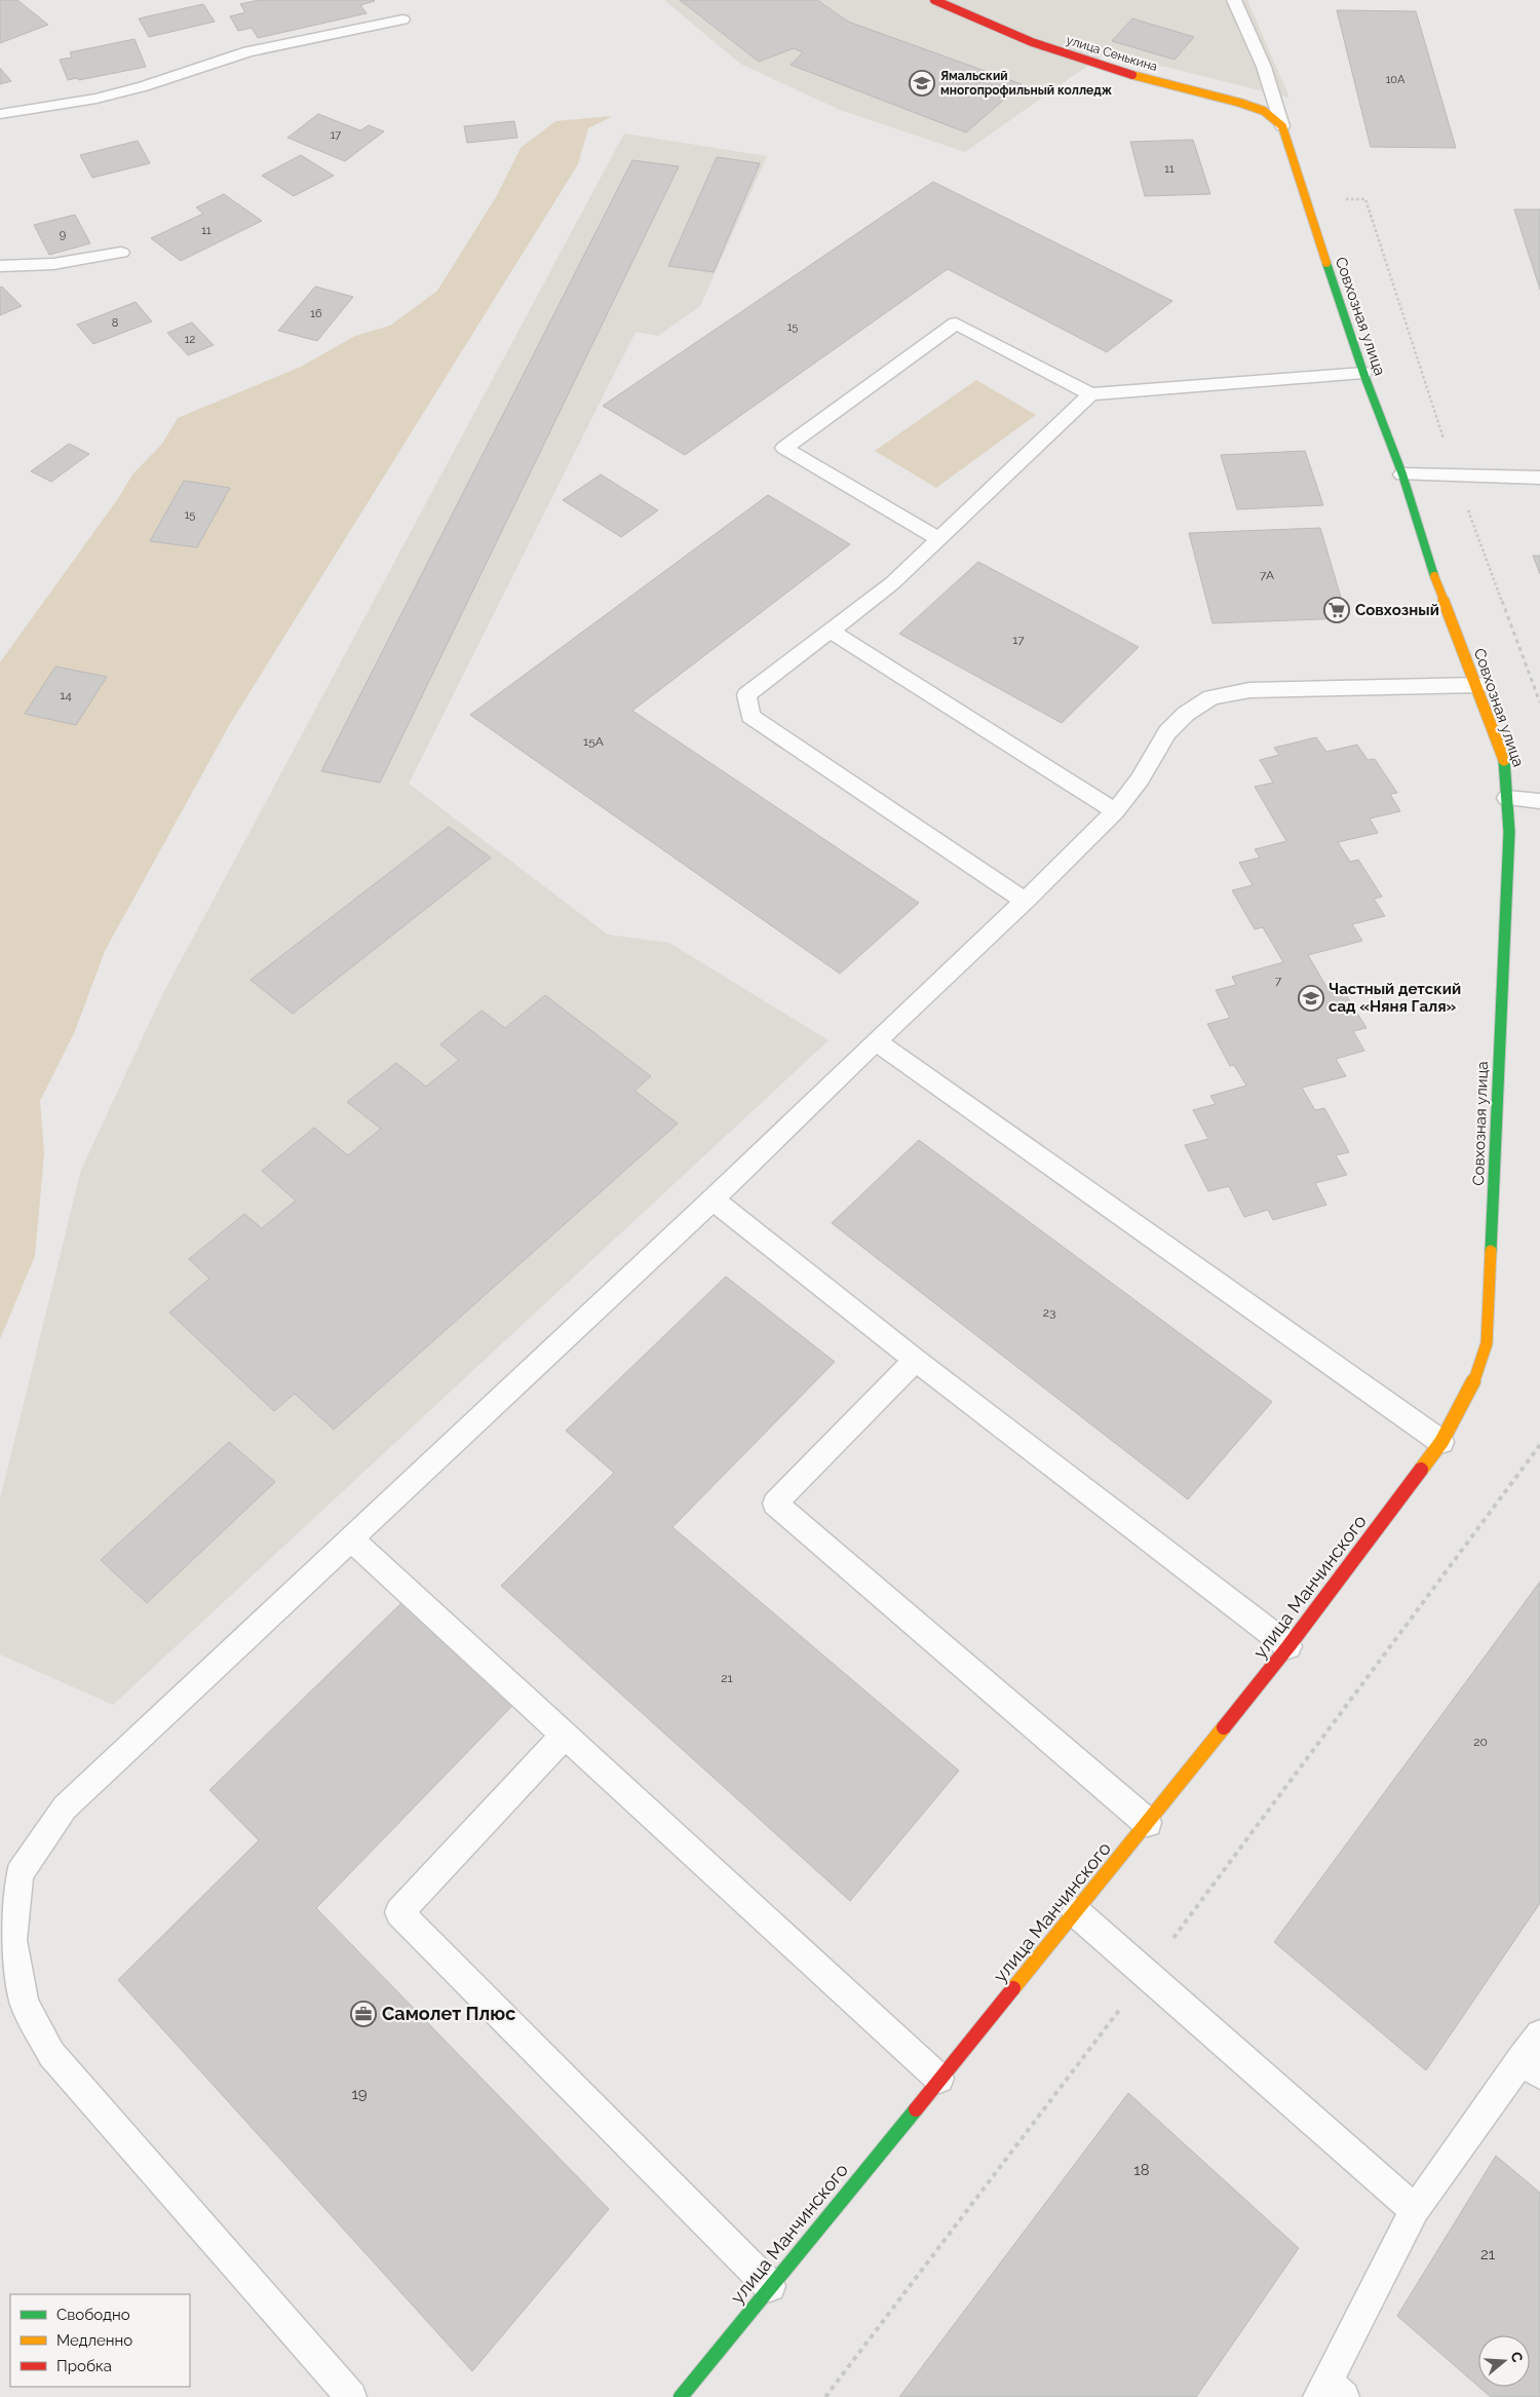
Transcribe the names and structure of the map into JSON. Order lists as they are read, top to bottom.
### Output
{
  "streets": {
    "street": ["улица Сенькина", "Совхозная улица", "улица Манчинского"]
  },
  "crossings": [
    ["улица Сенькина", "Совхозная улица"],
    ["Совхозная улица", "улица Манчинского"]
  ],
  "places": {
    "school or university": ["Ямальский многопрофильный колледж", "Частный детский сад «Няня Галя»"],
    "supermarket": ["Совхозный"],
    "office": ["Самолет Плюс"]
  },
  "house_numbers": [
    "10А",
    "17",
    "11",
    "11",
    "9",
    "16",
    "8",
    "15",
    "12",
    "15",
    "7А",
    "17",
    "14",
    "15А",
    "7",
    "23",
    "21",
    "20",
    "19",
    "18",
    "21"
  ],
  "legend": ["Свободно", "Медленно", "Пробка"],
  "north": "right"
}
